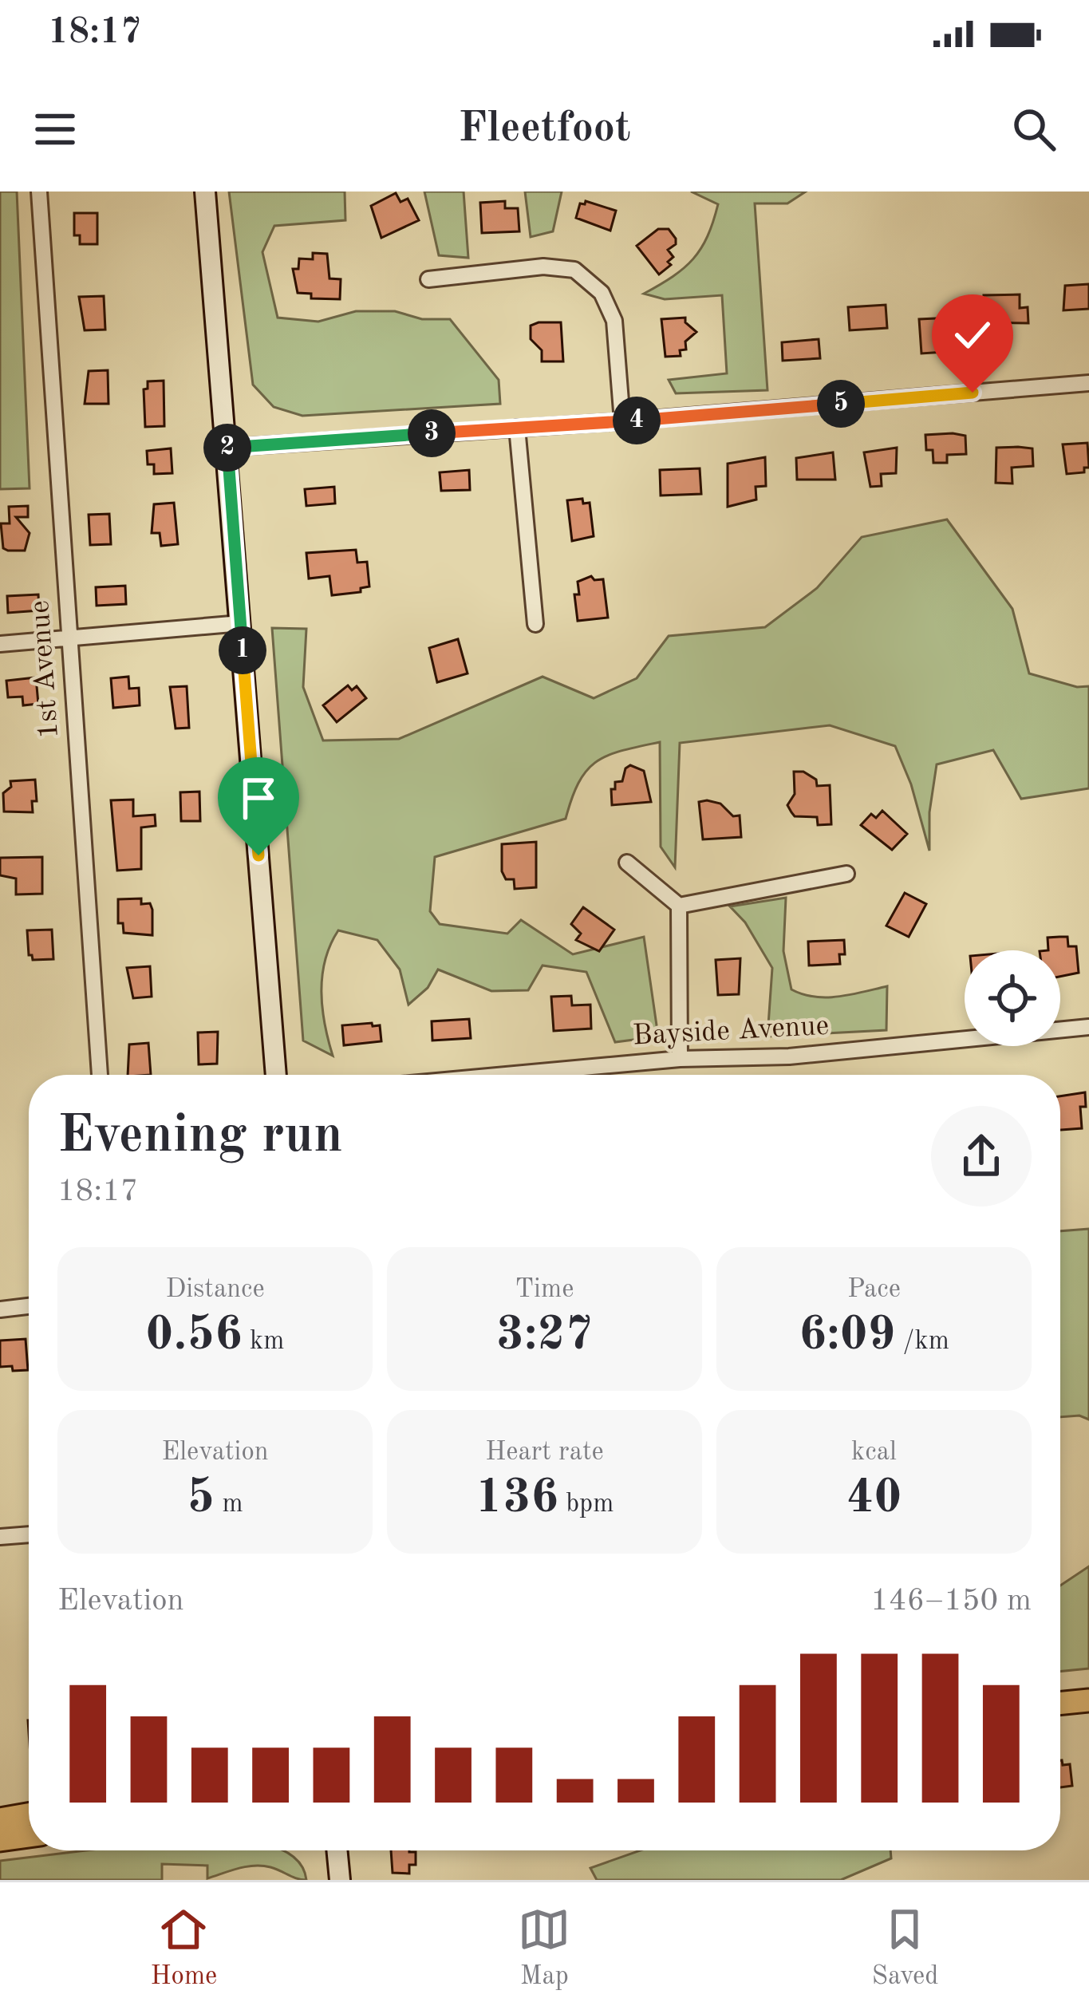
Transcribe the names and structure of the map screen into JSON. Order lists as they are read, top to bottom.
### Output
{
  "streets": {
    "street": ["1st Avenue", "Bayside Avenue"]
  },
  "page": {
    "status": "18:17",
    "header": "Fleetfoot",
    "pins": [
      "5",
      "4",
      "3",
      "2",
      "1"
    ],
    "heading": ["Evening run", "18:17"],
    "stats": [
      ["Distance", "0.56 km"],
      ["Time", "3:27"],
      ["Pace", "6:09 /km"],
      ["Elevation", "5 m"],
      ["Heart rate", "136 bpm"],
      ["kcal", "40"]
    ],
    "chart": ["Elevation", "146–150 m"],
    "tabs": ["Home", "Map", "Saved"]
  }
}
